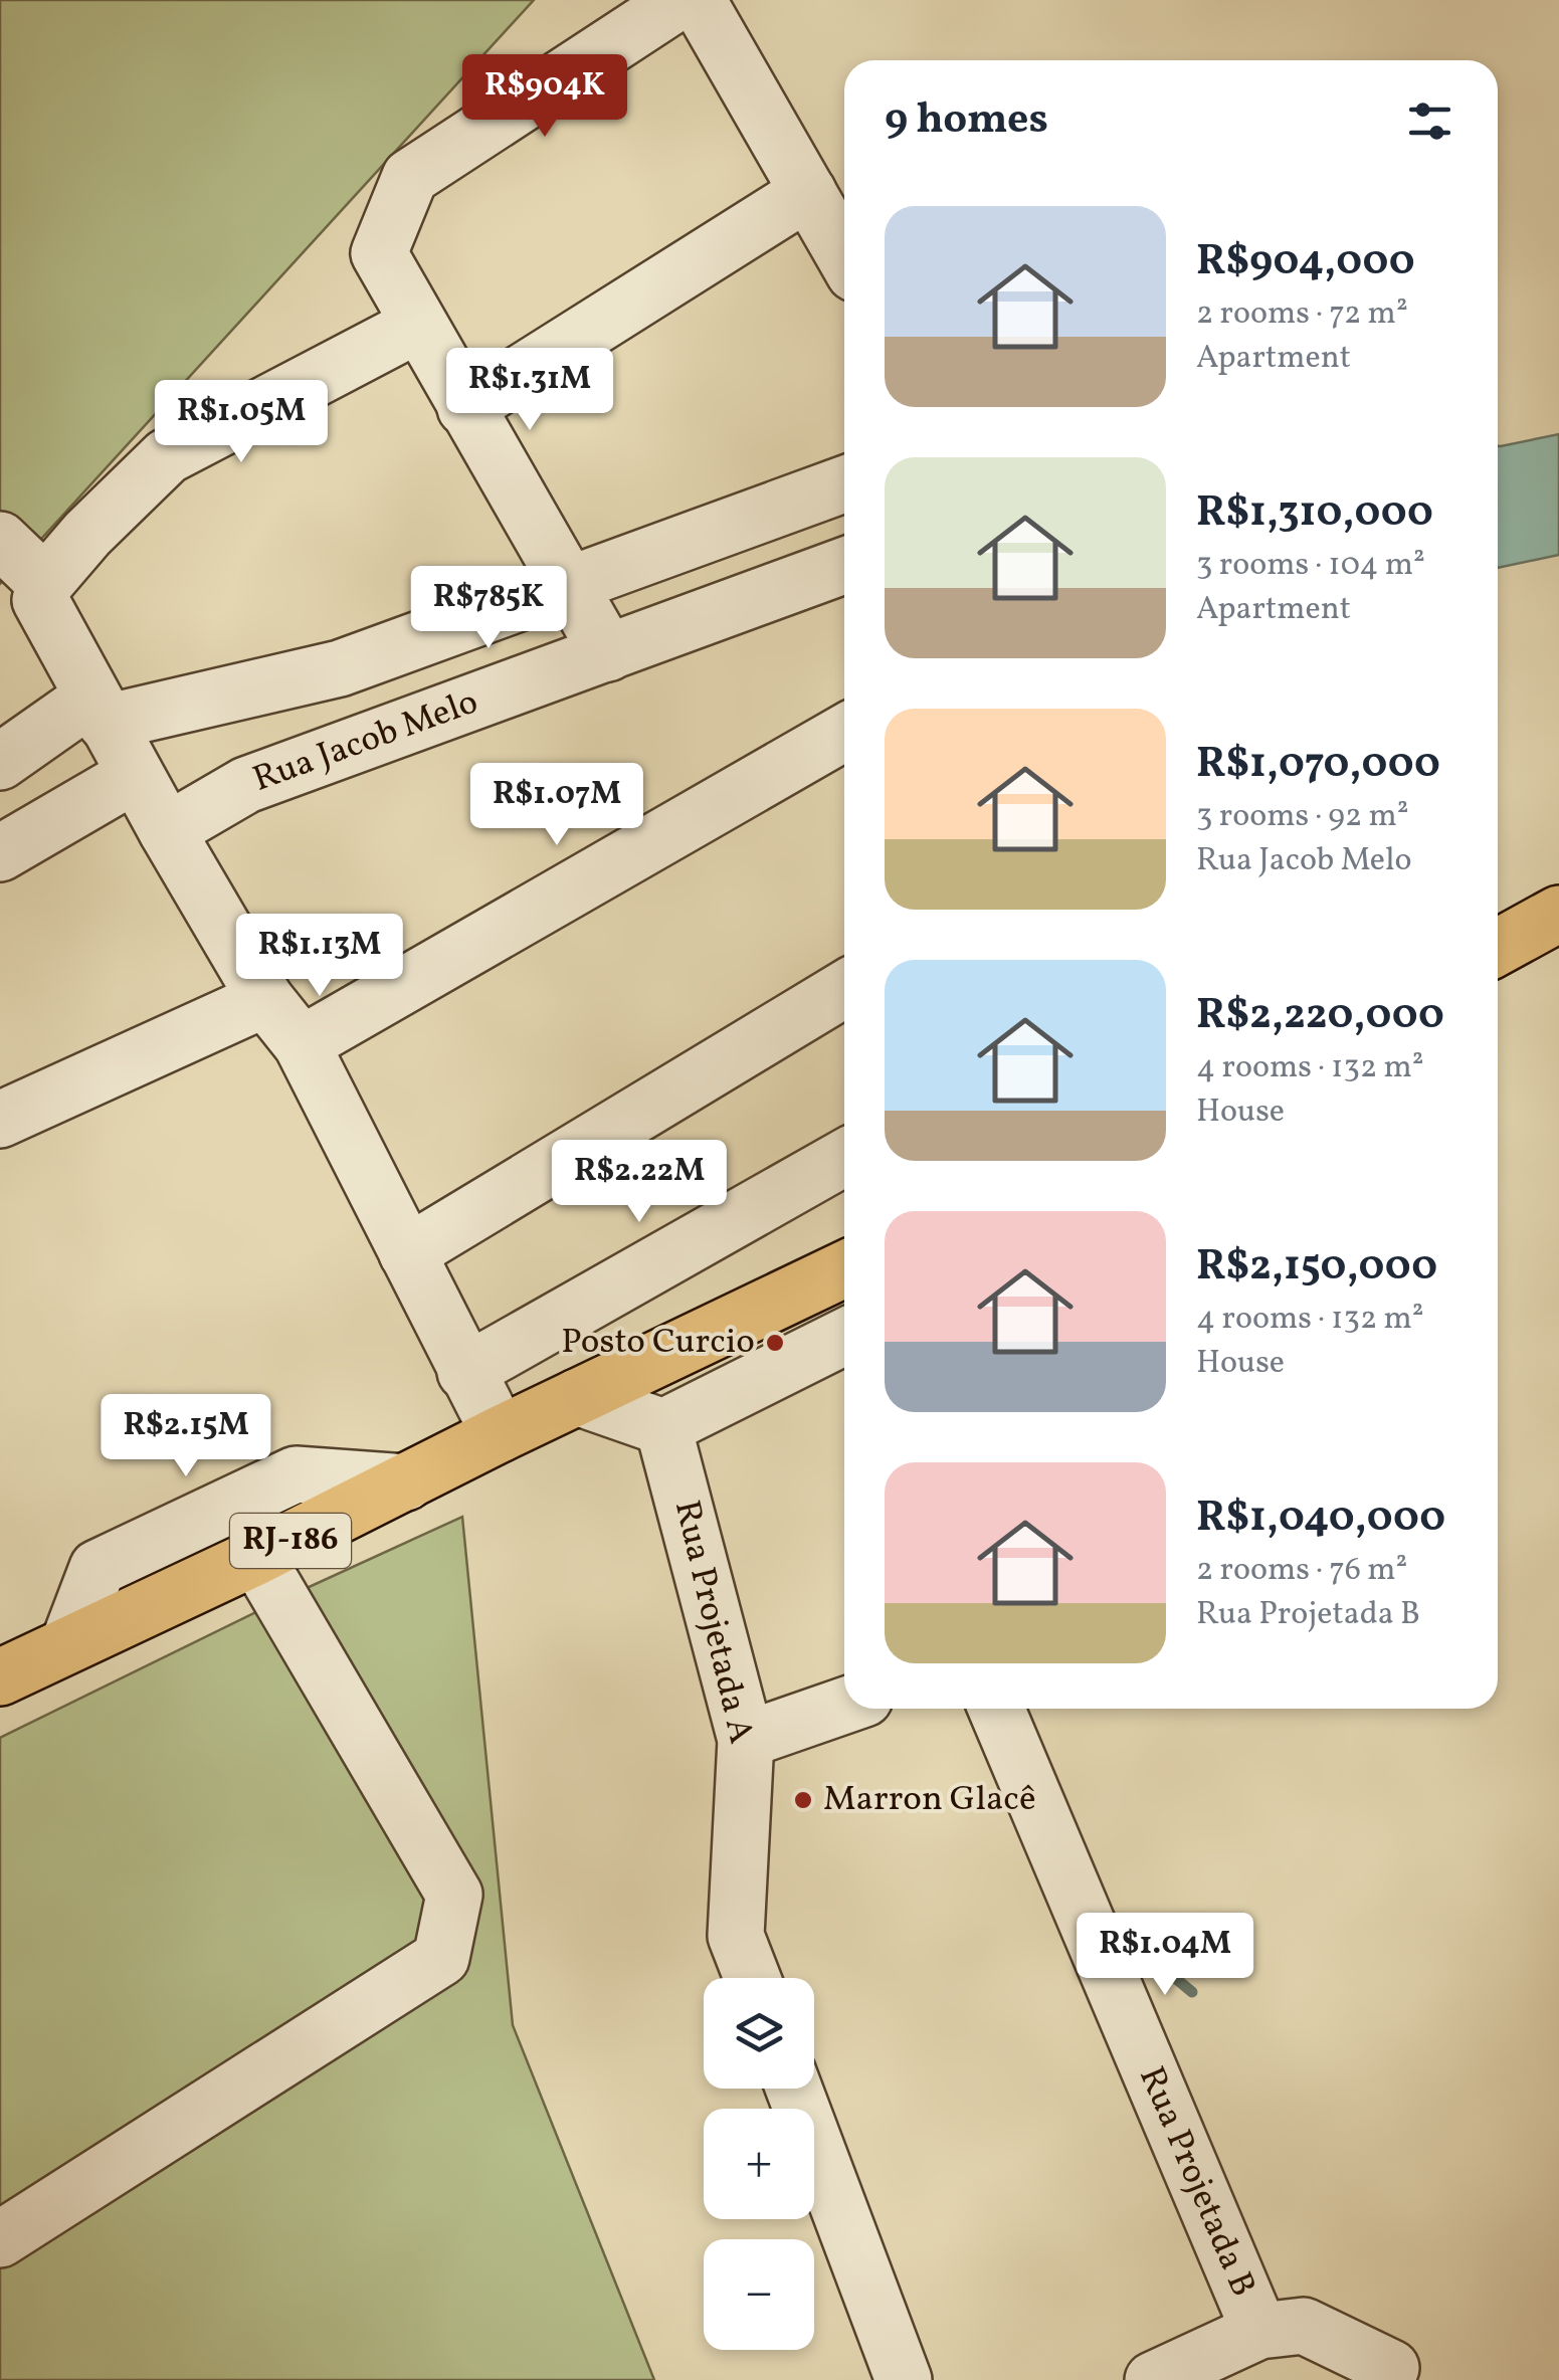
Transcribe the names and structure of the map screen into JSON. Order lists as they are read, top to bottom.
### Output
{
  "streets": {
    "highway": ["RJ-186"],
    "street": ["Rua Jacob Melo", "Rua Projetada A", "Rua Projetada B"]
  },
  "places": ["Posto Curcio", "Marron Glacê"],
  "page": {
    "price": [
      "R$904K",
      "R$1.31M",
      "R$1.05M",
      "R$785K",
      "R$1.07M",
      "R$1.13M",
      "R$2.22M",
      "R$2.15M",
      "R$1.04M"
    ],
    "heading": "9 homes",
    "list": [
      {
        "name": "R$904,000",
        "note": "2 rooms · 72 m² · Apartment"
      },
      {
        "name": "R$1,310,000",
        "note": "3 rooms · 104 m² · Apartment"
      },
      {
        "name": "R$1,070,000",
        "note": "3 rooms · 92 m² · Rua Jacob Melo"
      },
      {
        "name": "R$2,220,000",
        "note": "4 rooms · 132 m² · House"
      },
      {
        "name": "R$2,150,000",
        "note": "4 rooms · 132 m² · House"
      },
      {
        "name": "R$1,040,000",
        "note": "2 rooms · 76 m² · Rua Projetada B"
      }
    ],
    "map_buttons": ["+", "−"]
  }
}
